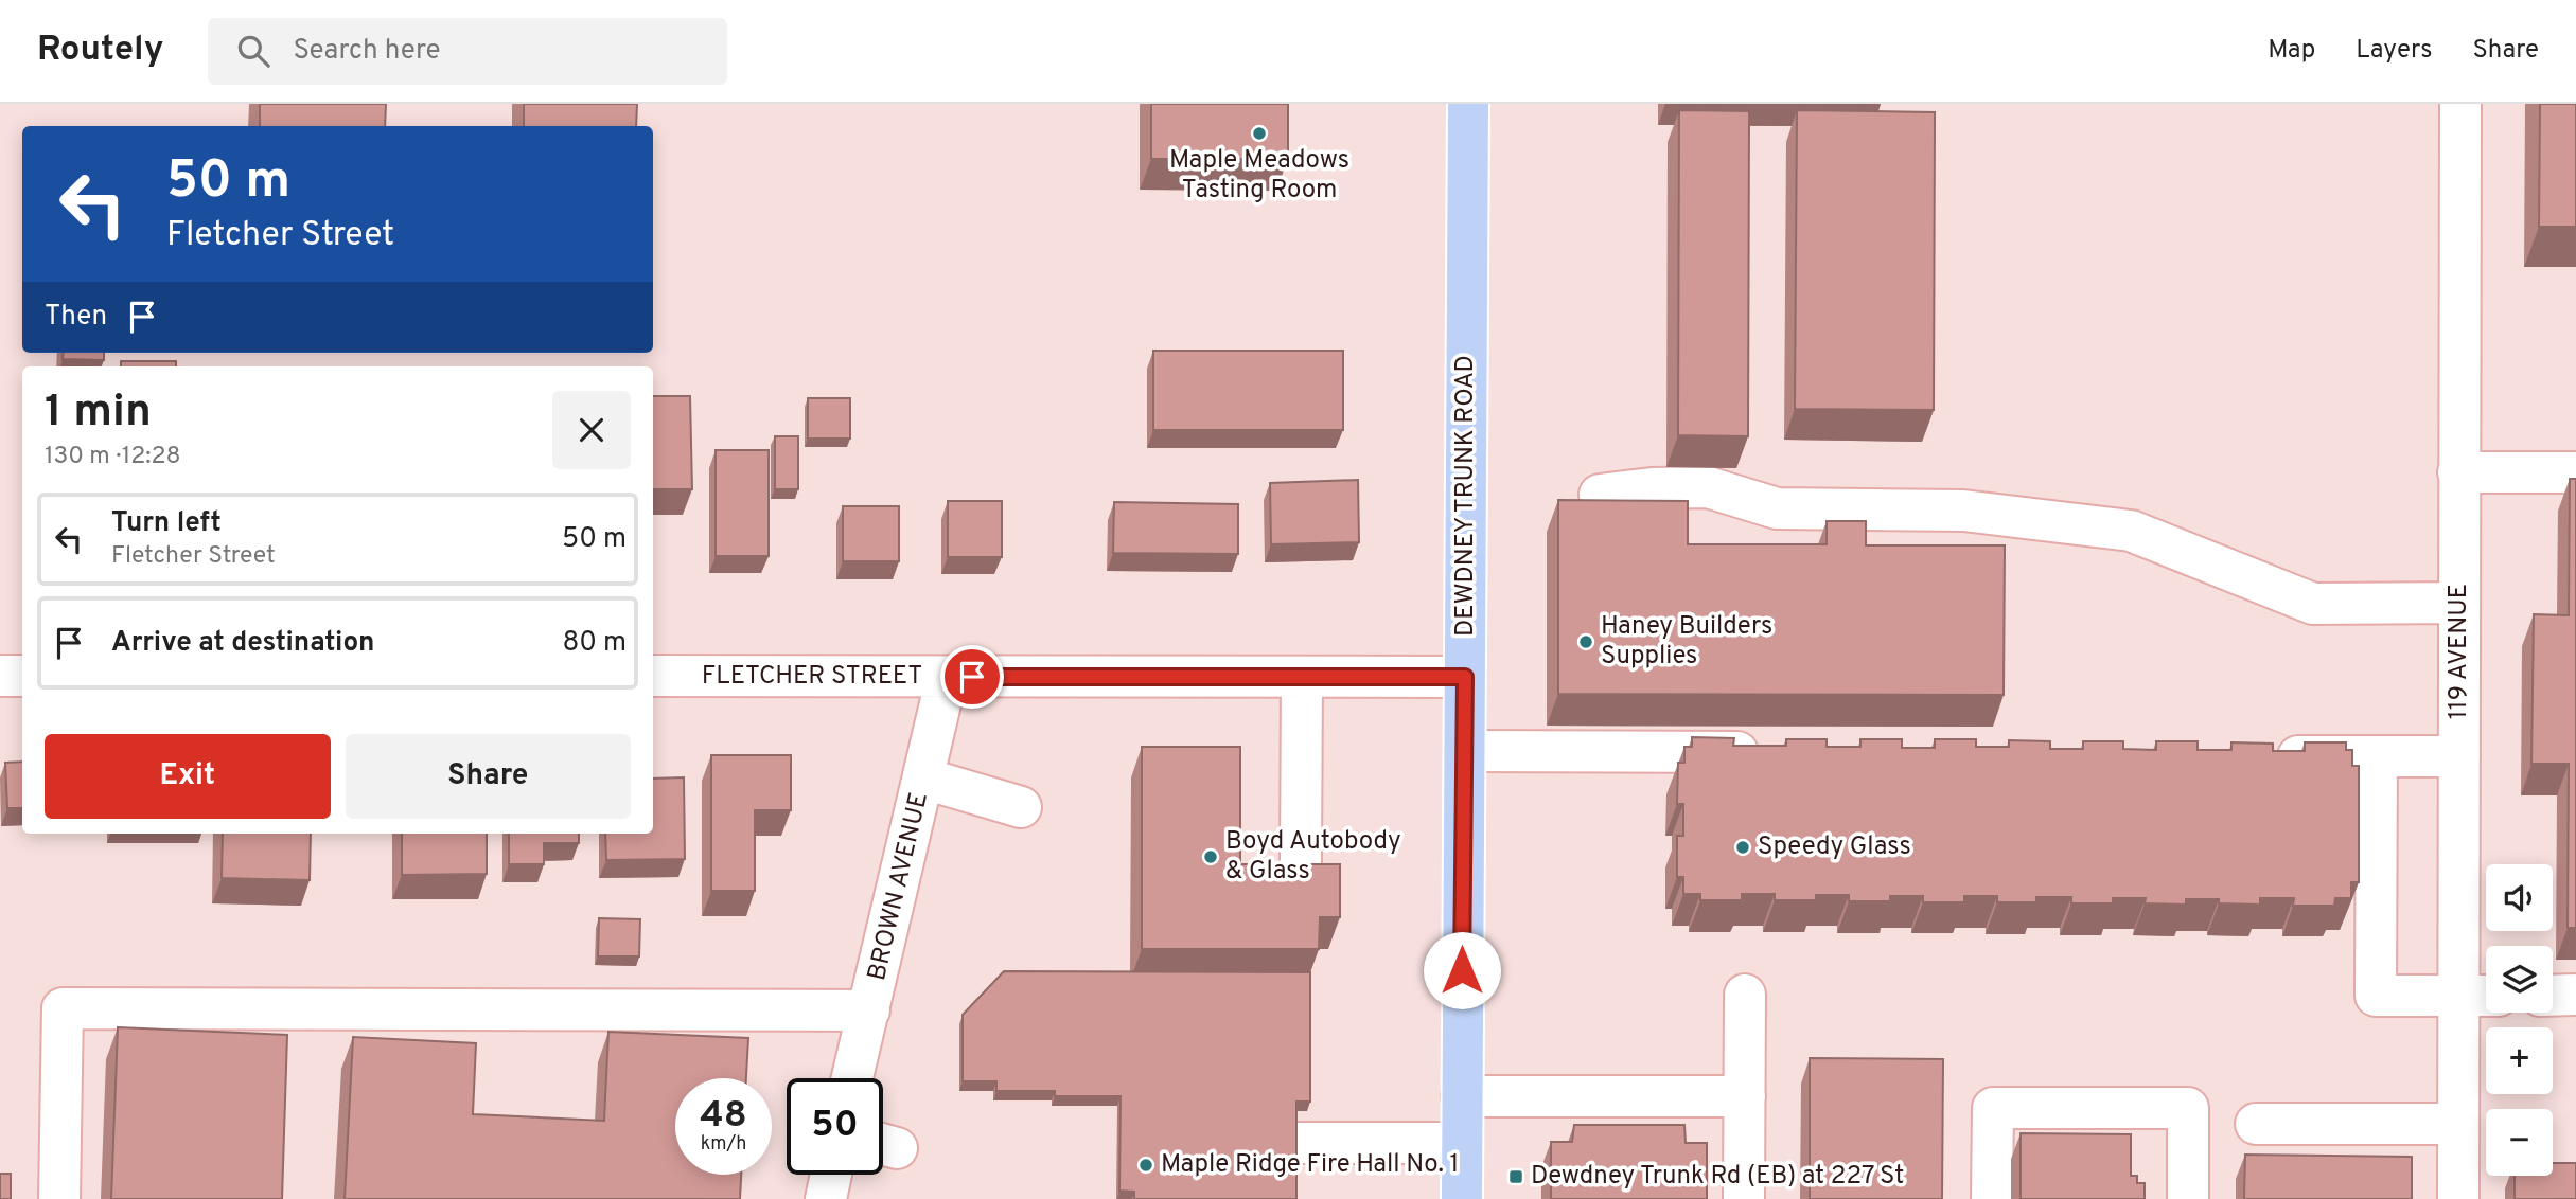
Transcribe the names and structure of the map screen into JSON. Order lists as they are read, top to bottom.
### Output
{
  "streets": {
    "main road": ["DEWDNEY TRUNK ROAD"],
    "street": ["119 AVENUE", "FLETCHER STREET", "BROWN AVENUE"]
  },
  "crossings": [
    ["DEWDNEY TRUNK ROAD", "FLETCHER STREET"],
    ["FLETCHER STREET", "BROWN AVENUE"]
  ],
  "places": {
    "other": [
      "Maple Meadows Tasting Room",
      "Haney Builders Supplies",
      "Speedy Glass",
      "Boyd Autobody & Glass",
      "Maple Ridge Fire Hall No. 1"
    ],
    "transit": ["Dewdney Trunk Rd (EB) at 227 St"]
  },
  "page": {
    "header": "Routely",
    "search": "Search here",
    "nav": ["Map", "Layers", "Share"],
    "turn": ["50 m", "Fletcher Street"],
    "then": "Then",
    "heading": ["1 min", "130 m · 12:28"],
    "list": [
      {
        "name": "Turn left",
        "note": "Fletcher Street",
        "value": "50 m"
      },
      {
        "name": "Arrive at destination",
        "value": "80 m"
      }
    ],
    "buttons": ["Exit", "Share"],
    "map_buttons": ["+", "−"],
    "speed": "48 km/h",
    "limit": "50"
  }
}
